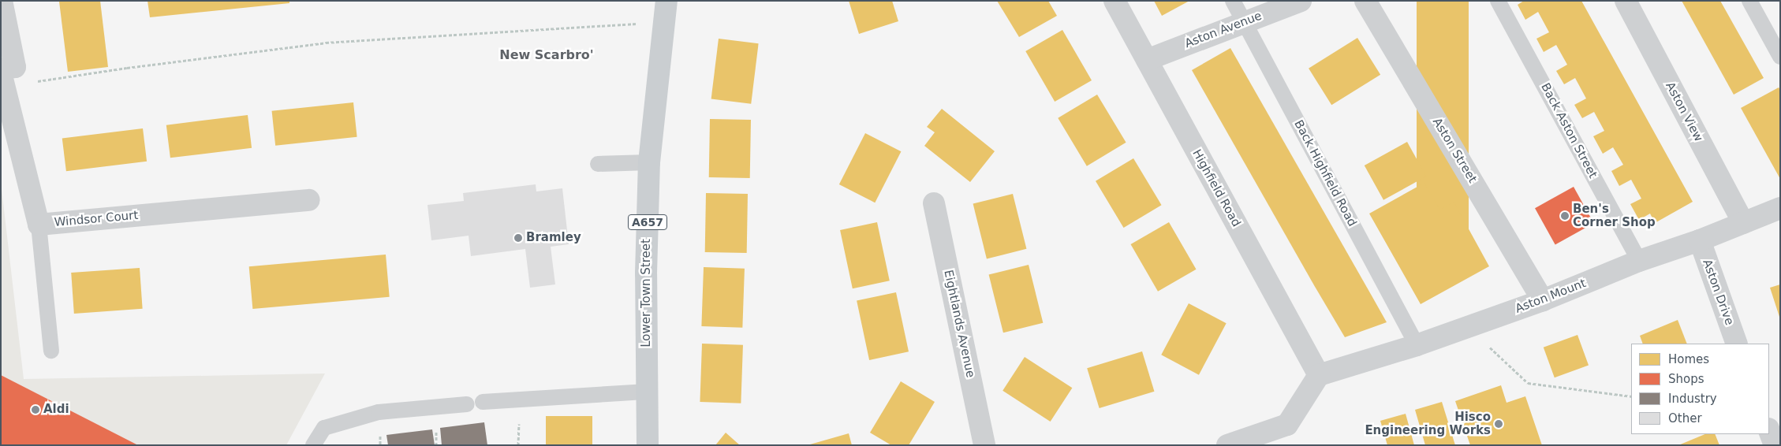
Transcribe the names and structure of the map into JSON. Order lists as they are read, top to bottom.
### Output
{
  "streets": {
    "main road": ["A657", "Lower Town Street"],
    "street": [
      "Aston Avenue",
      "Aston View",
      "Aston Street",
      "Highfield Road",
      "Windsor Court",
      "Aston Drive",
      "Aston Mount",
      "Eightlands Avenue"
    ],
    "lane": ["Back Aston Street", "Back Highfield Road"]
  },
  "crossings": [
    ["Aston Avenue", "Back Highfield Road"],
    ["Aston Avenue", "Highfield Road"],
    ["Aston View", "Aston Mount"],
    ["Back Aston Street", "Aston Mount"],
    ["Aston Street", "Aston Mount"],
    ["Back Highfield Road", "Aston Mount"],
    ["Highfield Road", "Aston Mount"],
    ["Aston Drive", "Aston Mount"]
  ],
  "districts": ["New Scarbro'"],
  "places": [
    "Ben's Corner Shop",
    "Bramley",
    "Aldi",
    "Hisco Engineering Works"
  ],
  "legend": [
    "Homes",
    "Shops",
    "Industry",
    "Other"
  ]
}
